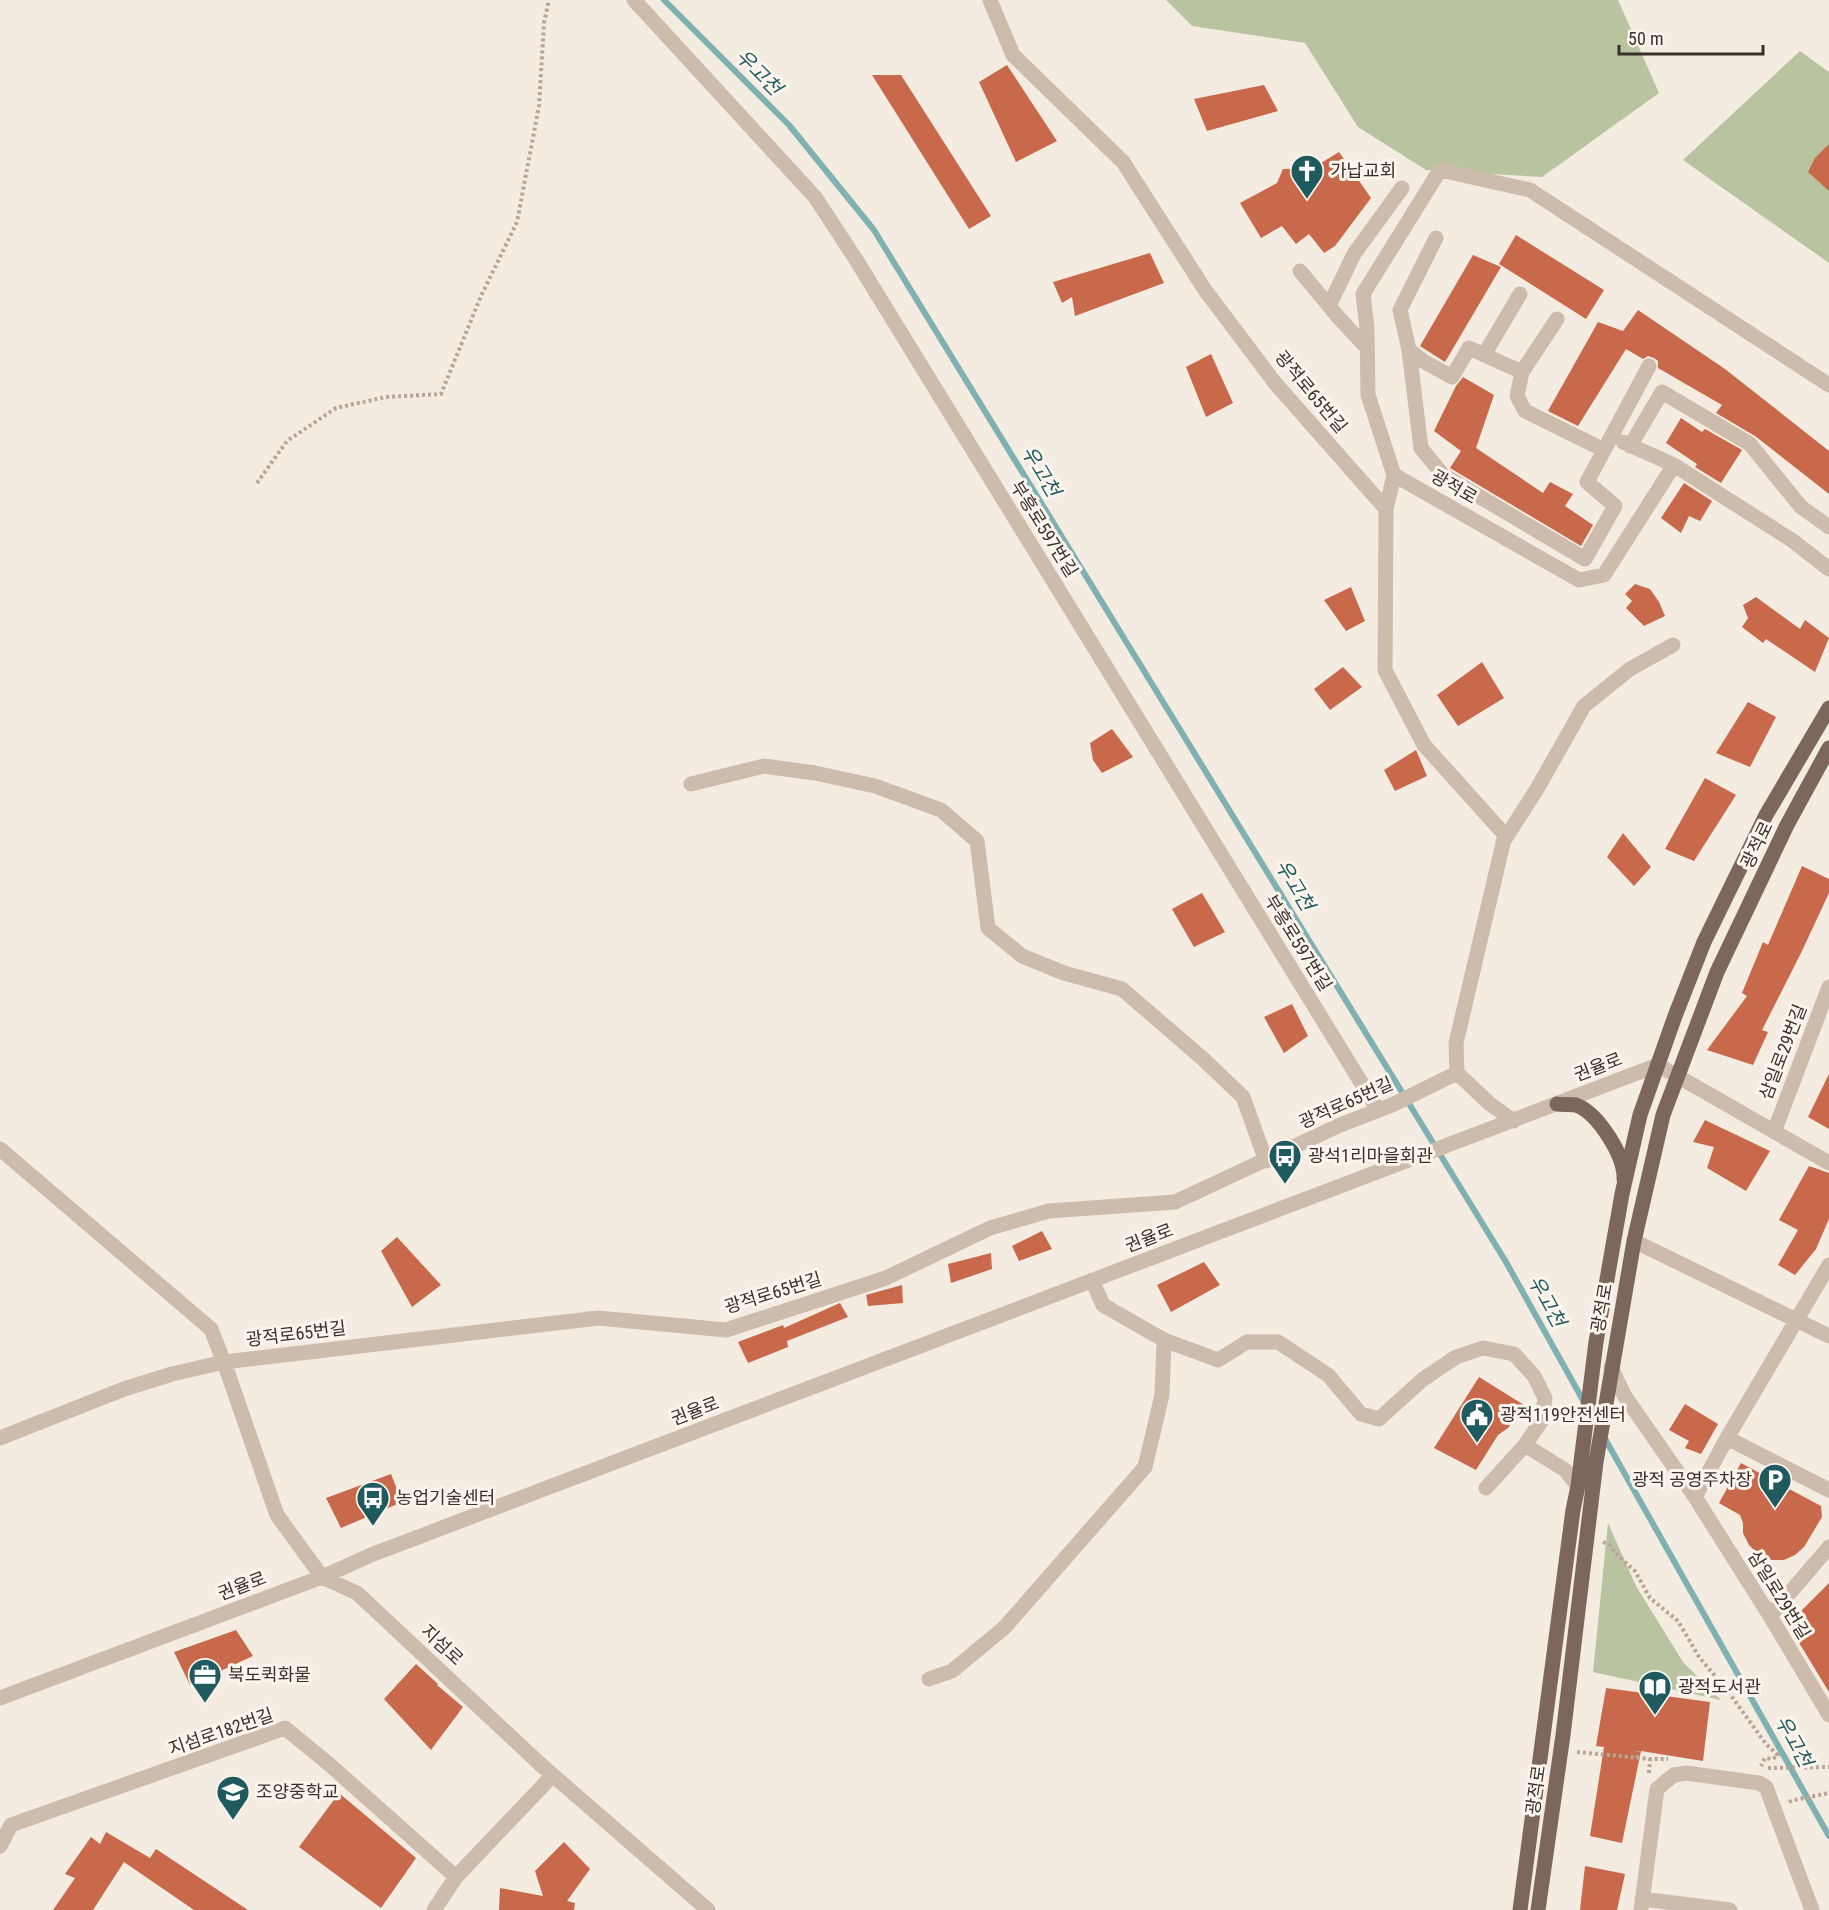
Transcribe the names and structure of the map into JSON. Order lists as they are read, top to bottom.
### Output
{
  "streets": {
    "main road": ["광적로"],
    "street": [
      "광적로65번길",
      "부흥로597번길",
      "삼일로29번길",
      "권율로",
      "지섬로",
      "지섬로182번길"
    ]
  },
  "crossings": [
    ["광적로65번길", "부흥로597번길"],
    ["광적로65번길", "지섬로"],
    ["광적로", "삼일로29번길"],
    ["광적로", "권율로"],
    ["삼일로29번길", "권율로"],
    ["권율로", "지섬로"]
  ],
  "water": ["우고천"],
  "places": {
    "church": ["가납교회"],
    "bus stop": ["광석1리마을회관", "농업기술센터"],
    "public building": ["광적119안전센터"],
    "parking": ["광적 공영주차장"],
    "office": ["북도퀵화물"],
    "library": ["광적도서관"],
    "school or university": ["조양중학교"]
  },
  "scale_bar": "50 m"
}
